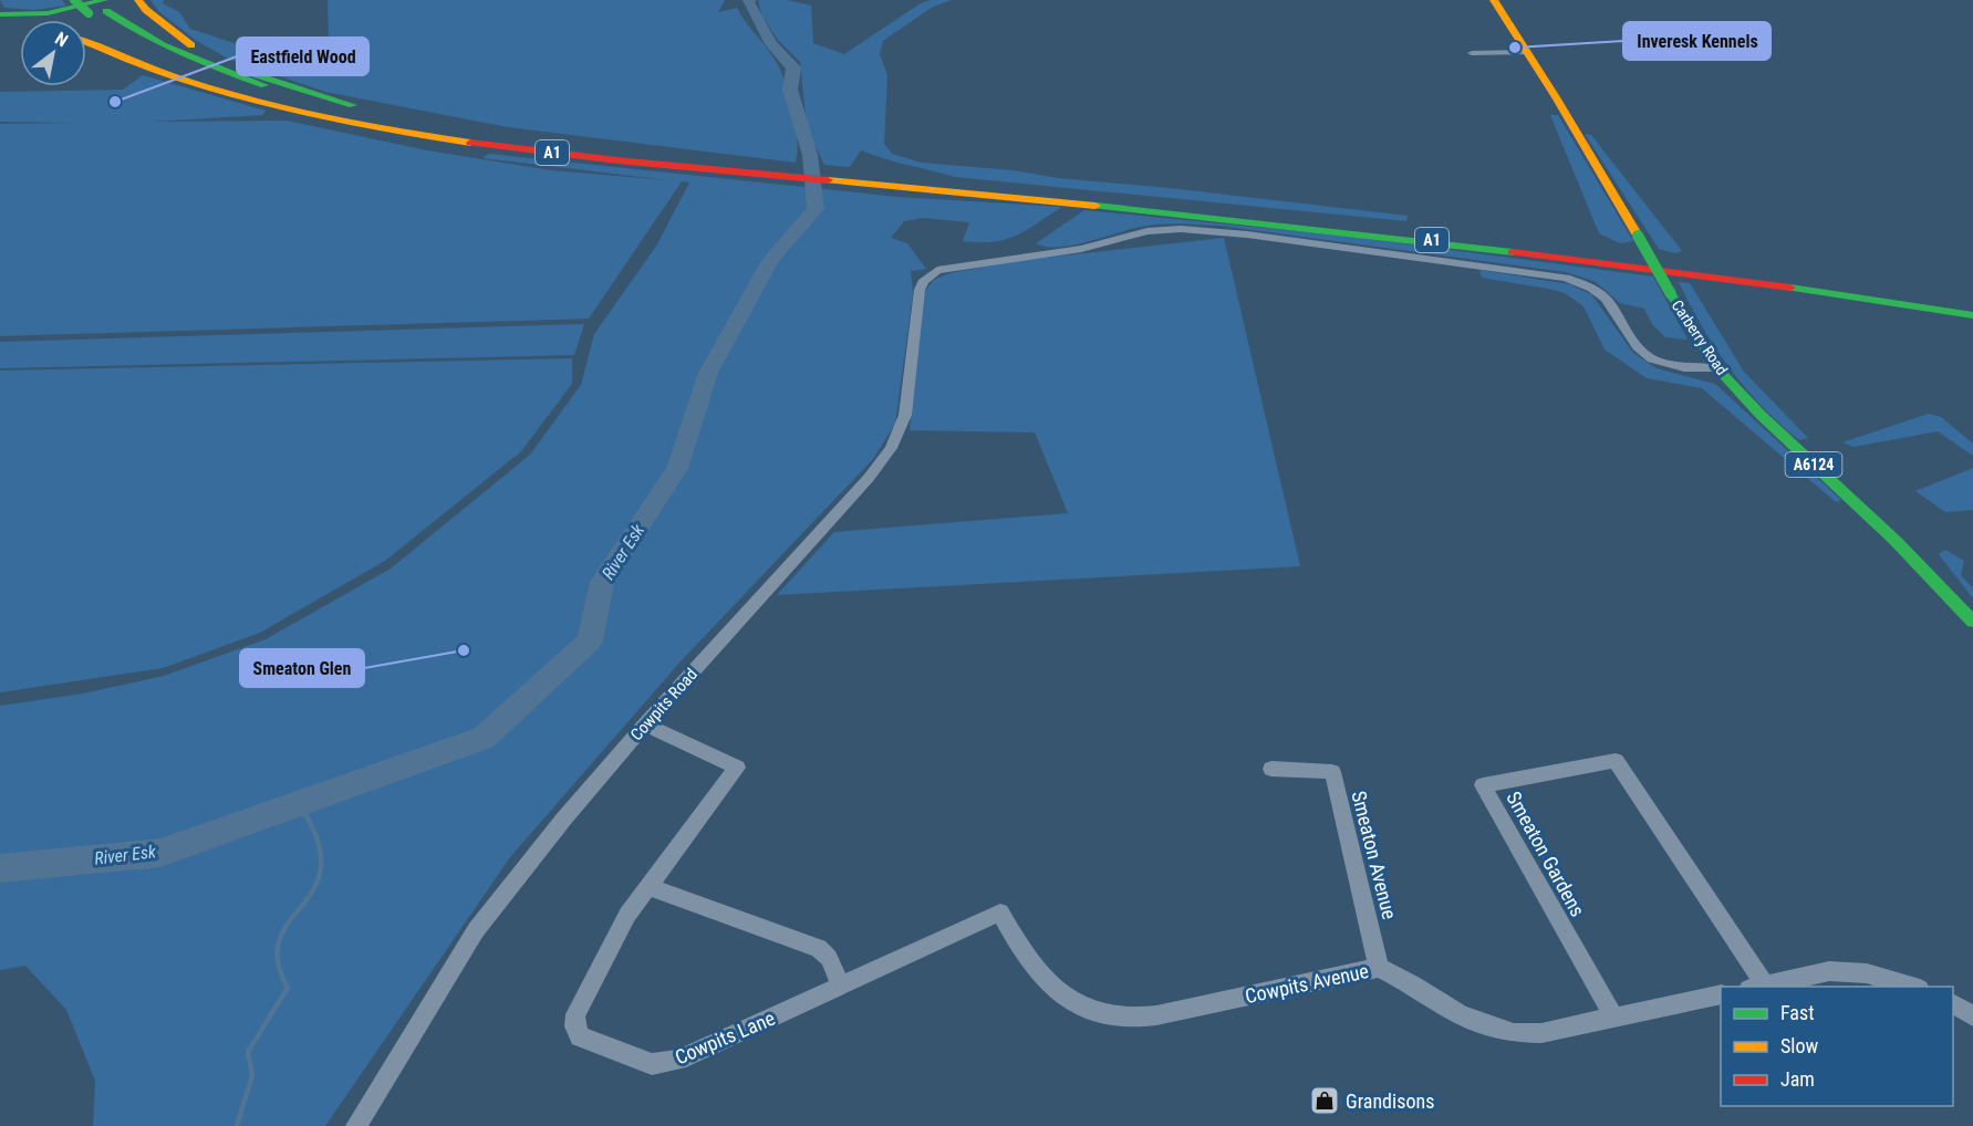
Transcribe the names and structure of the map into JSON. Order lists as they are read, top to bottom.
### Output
{
  "streets": {
    "main road": ["A1", "Carberry Road", "A6124"],
    "street": [
      "Cowpits Road",
      "Smeaton Gardens",
      "Smeaton Avenue",
      "Cowpits Avenue",
      "Cowpits Lane"
    ]
  },
  "crossings": [
    ["Carberry Road", "Cowpits Road"],
    ["Cowpits Road", "Cowpits Lane"],
    ["Smeaton Gardens", "Cowpits Avenue"],
    ["Smeaton Avenue", "Cowpits Avenue"],
    ["Cowpits Avenue", "Cowpits Lane"]
  ],
  "water": ["River Esk"],
  "places": {
    "other": ["Inveresk Kennels", "Eastfield Wood", "Smeaton Glen"],
    "shop": ["Grandisons"]
  },
  "legend": ["Fast", "Slow", "Jam"],
  "north": "top right"
}
